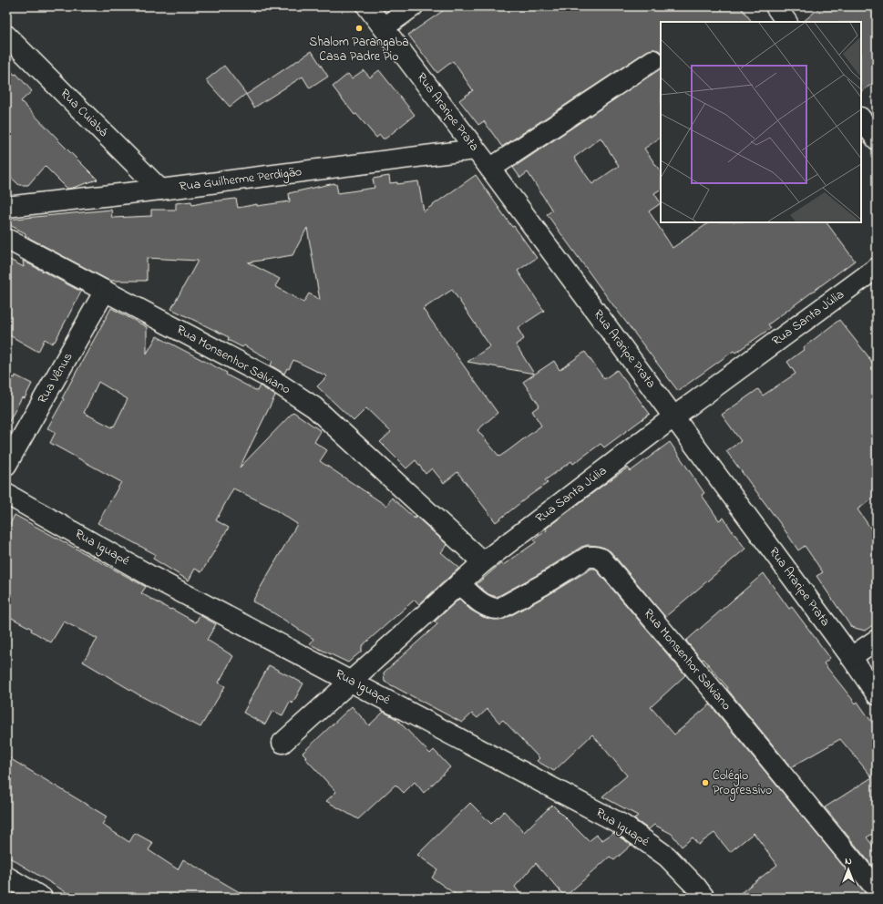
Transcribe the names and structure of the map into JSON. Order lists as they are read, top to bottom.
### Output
{
  "streets": {
    "street": [
      "Rua Araripe Prata",
      "Rua Cuiabá",
      "Rua Guilherme Perdigão",
      "Rua Santa Júlia",
      "Rua Monsenhor Salviano",
      "Rua Vênus",
      "Rua Iguapé"
    ]
  },
  "crossings": [
    ["Rua Araripe Prata", "Rua Guilherme Perdigão"],
    ["Rua Araripe Prata", "Rua Santa Júlia"],
    ["Rua Cuiabá", "Rua Guilherme Perdigão"],
    ["Rua Santa Júlia", "Rua Monsenhor Salviano"],
    ["Rua Santa Júlia", "Rua Iguapé"],
    ["Rua Monsenhor Salviano", "Rua Vênus"]
  ],
  "places": ["Shalom Parangaba Casa Padre Pio", "Colégio Progressivo"],
  "north": "top"
}
